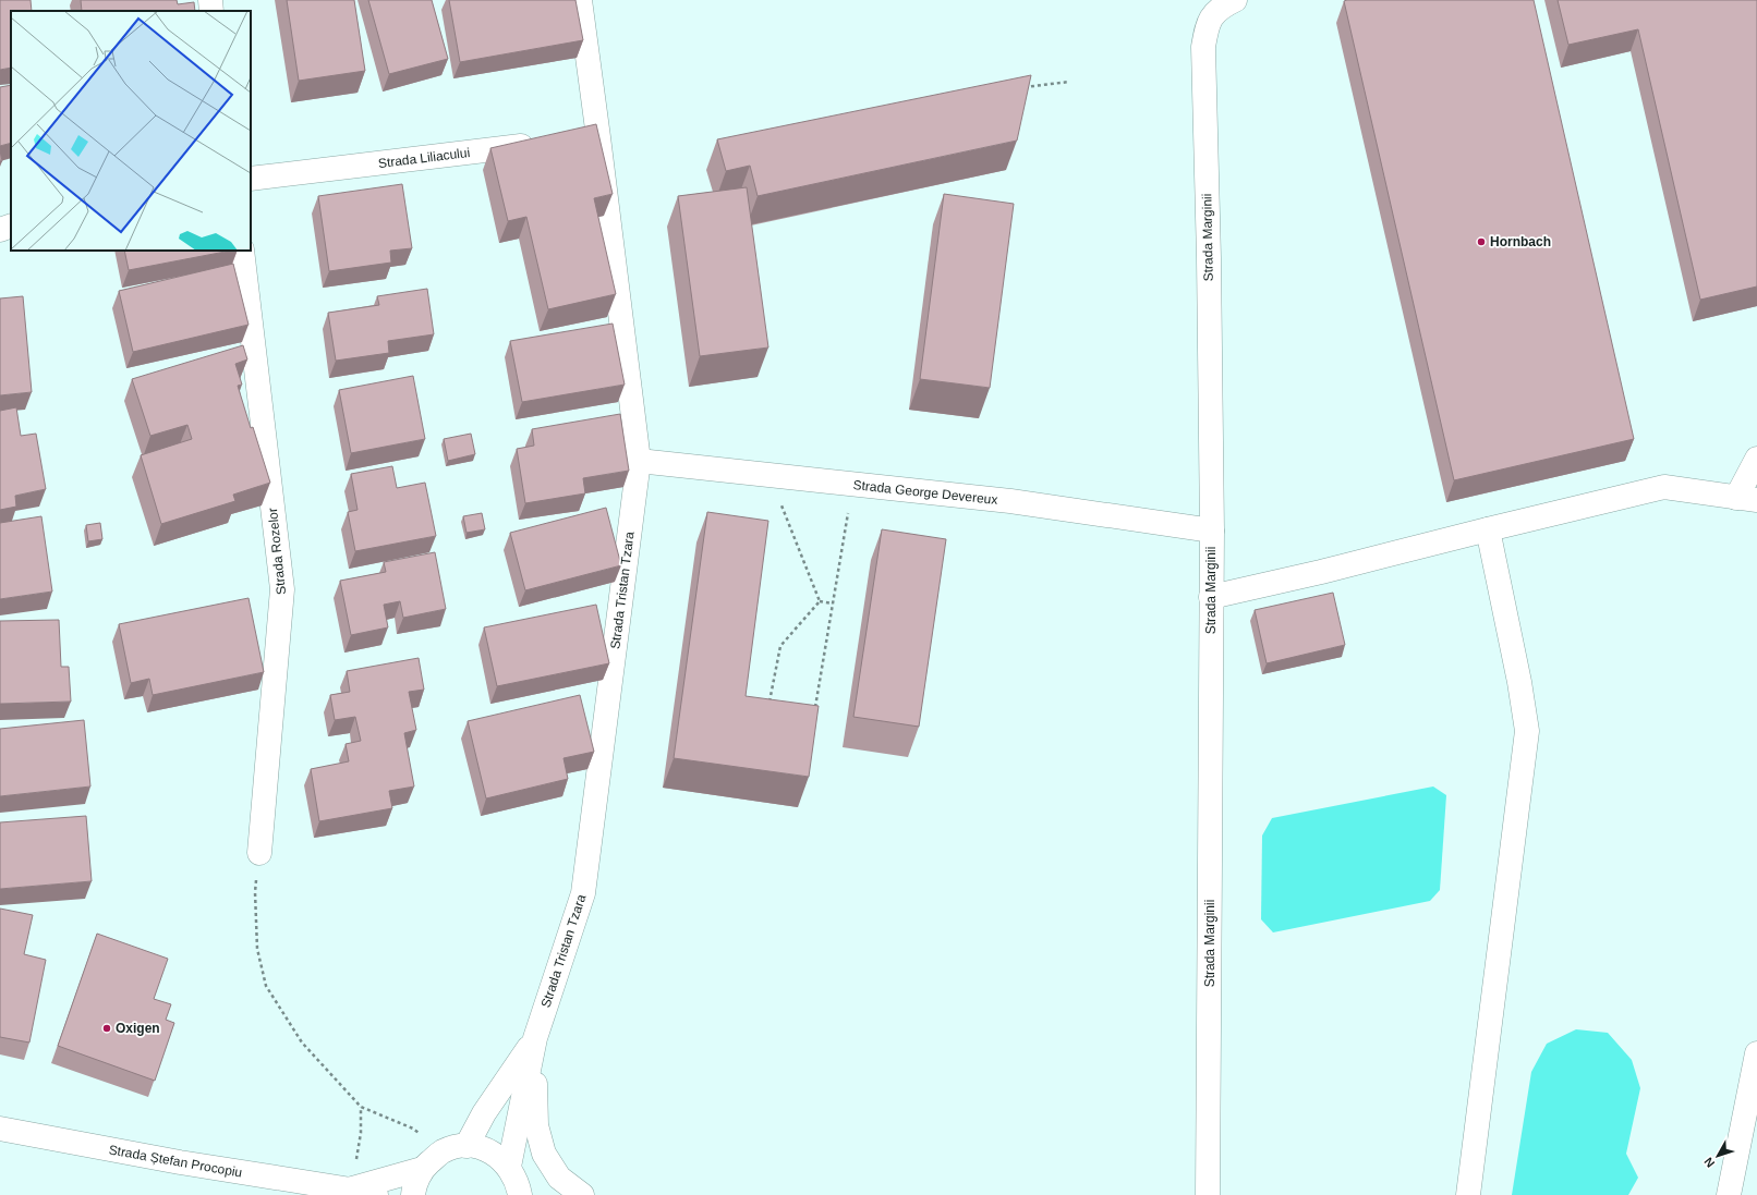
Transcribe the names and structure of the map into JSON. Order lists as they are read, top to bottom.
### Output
{
  "streets": {
    "street": [
      "Strada Liliacului",
      "Strada Marginii",
      "Strada George Devereux",
      "Strada Rozelor",
      "Strada Tristan Tzara",
      "Strada Ștefan Procopiu"
    ]
  },
  "crossings": [
    ["Strada Marginii", "Strada George Devereux"],
    ["Strada George Devereux", "Strada Tristan Tzara"]
  ],
  "places": ["Hornbach", "Oxigen"],
  "north": "bottom left"
}
